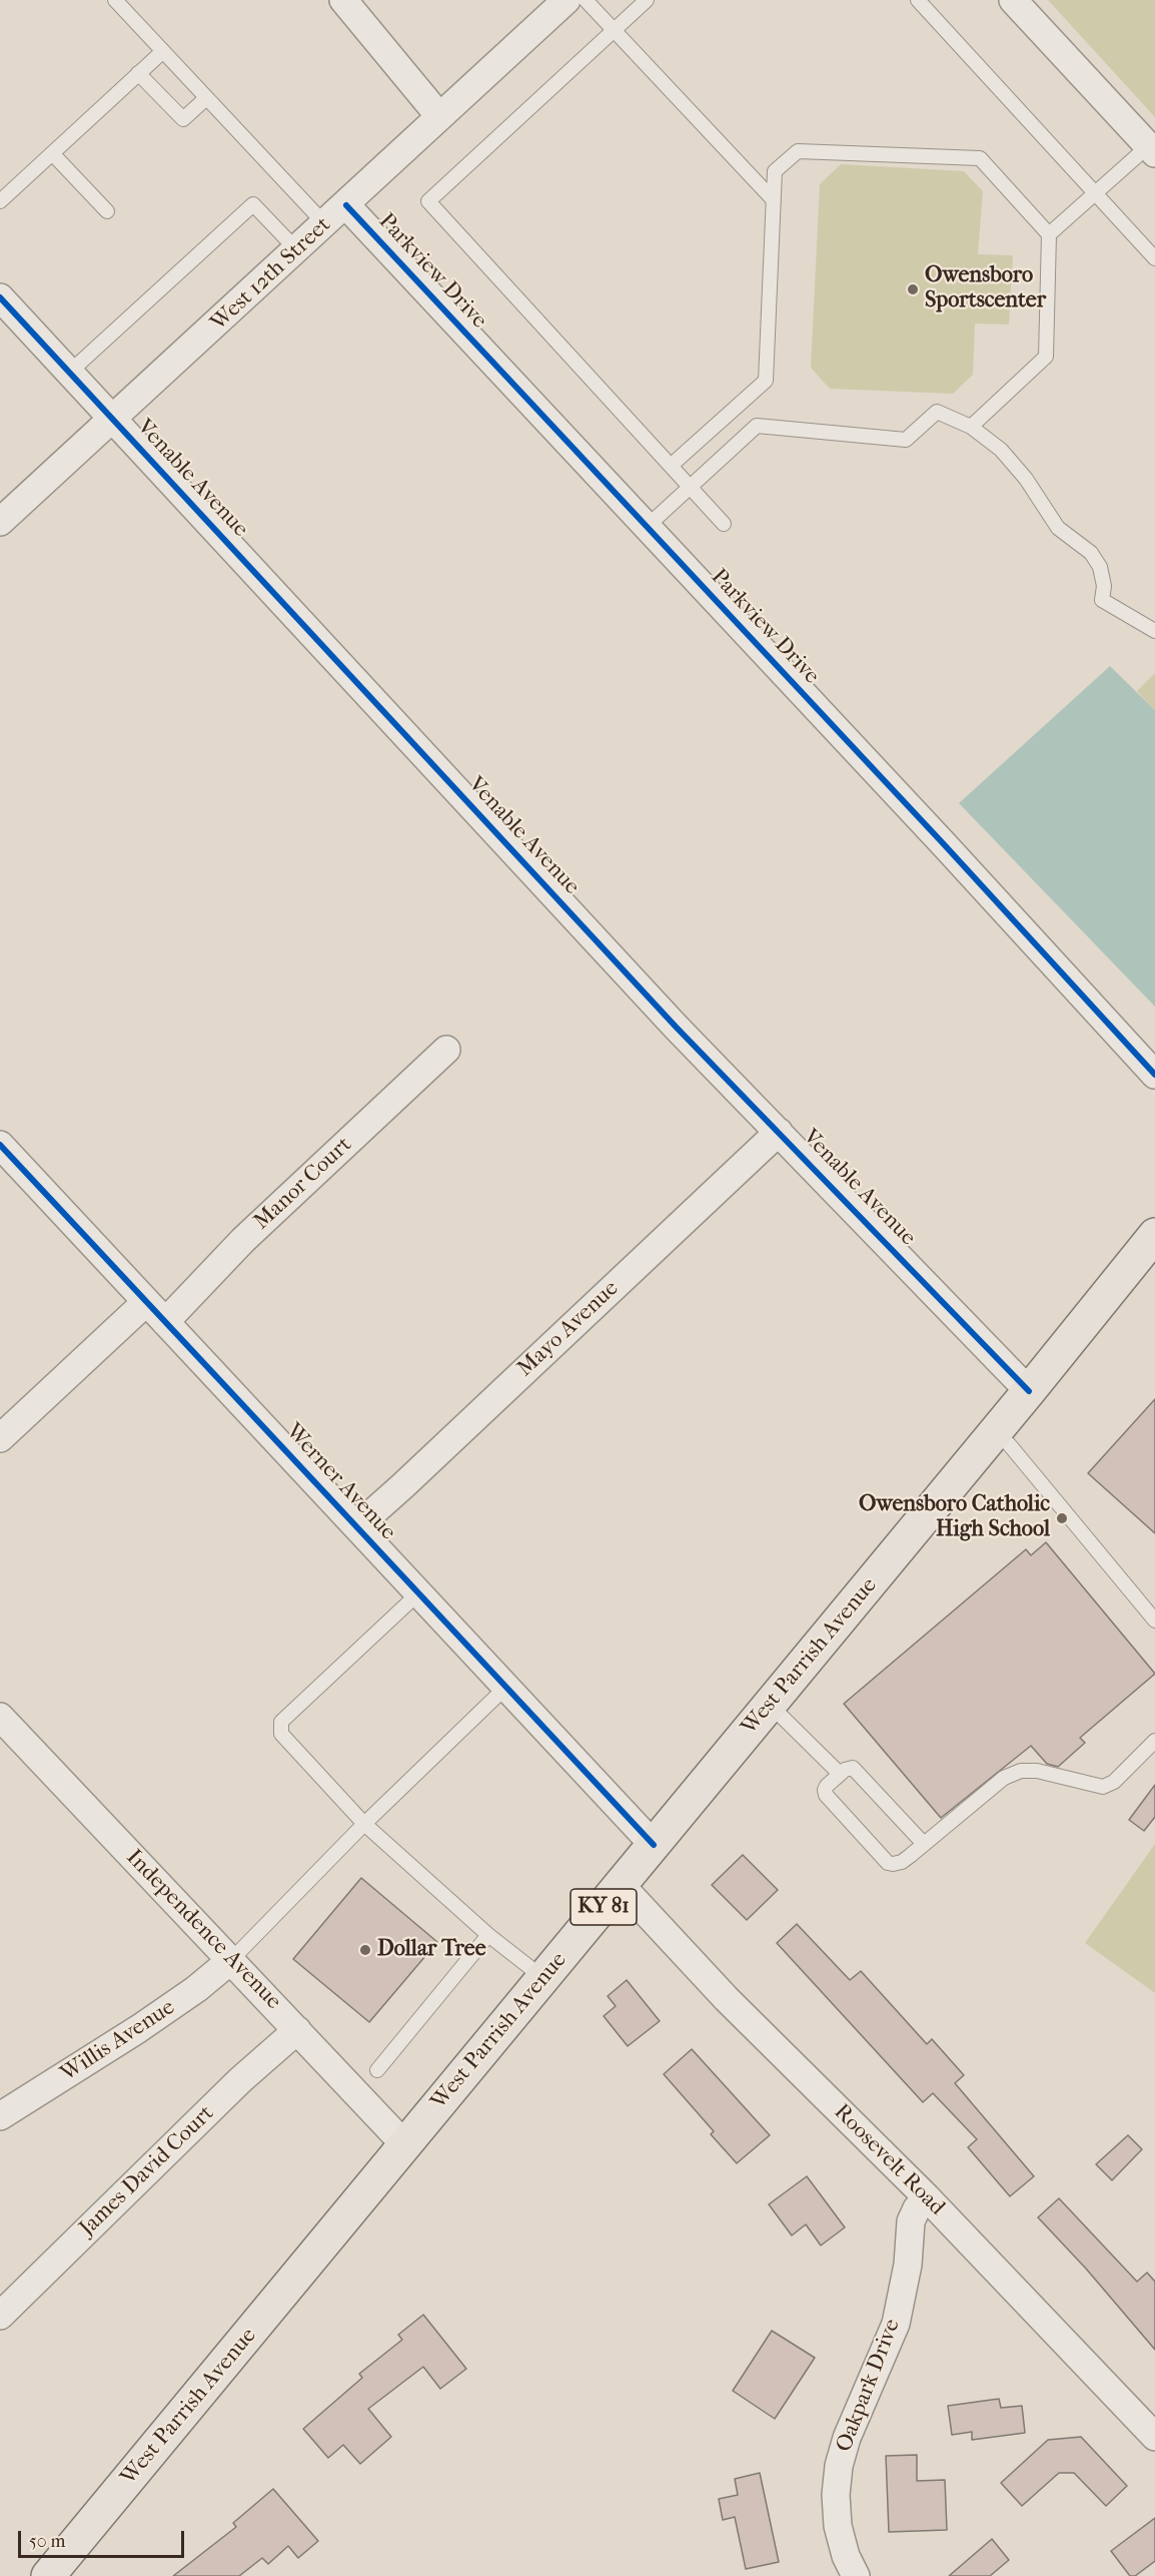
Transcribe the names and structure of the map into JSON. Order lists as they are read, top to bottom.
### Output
{
  "streets": {
    "main road": ["West Parrish Avenue", "KY 81"],
    "street": [
      "Parkview Drive",
      "West 12th Street",
      "Venable Avenue",
      "Manor Court",
      "Mayo Avenue",
      "Werner Avenue",
      "Independence Avenue",
      "Willis Avenue",
      "Roosevelt Road",
      "James David Court",
      "Oakpark Drive"
    ]
  },
  "crossings": [
    ["Parkview Drive", "West 12th Street"],
    ["West 12th Street", "Venable Avenue"],
    ["Venable Avenue", "Mayo Avenue"],
    ["Venable Avenue", "West Parrish Avenue"],
    ["Manor Court", "Werner Avenue"],
    ["Mayo Avenue", "Werner Avenue"],
    ["Werner Avenue", "West Parrish Avenue"],
    ["West Parrish Avenue", "Independence Avenue"],
    ["West Parrish Avenue", "Roosevelt Road"],
    ["Independence Avenue", "Willis Avenue"],
    ["Independence Avenue", "James David Court"],
    ["Roosevelt Road", "Oakpark Drive"]
  ],
  "places": ["Owensboro Sportscenter", "Owensboro Catholic High School", "Dollar Tree"],
  "scale_bar": "50 m"
}
